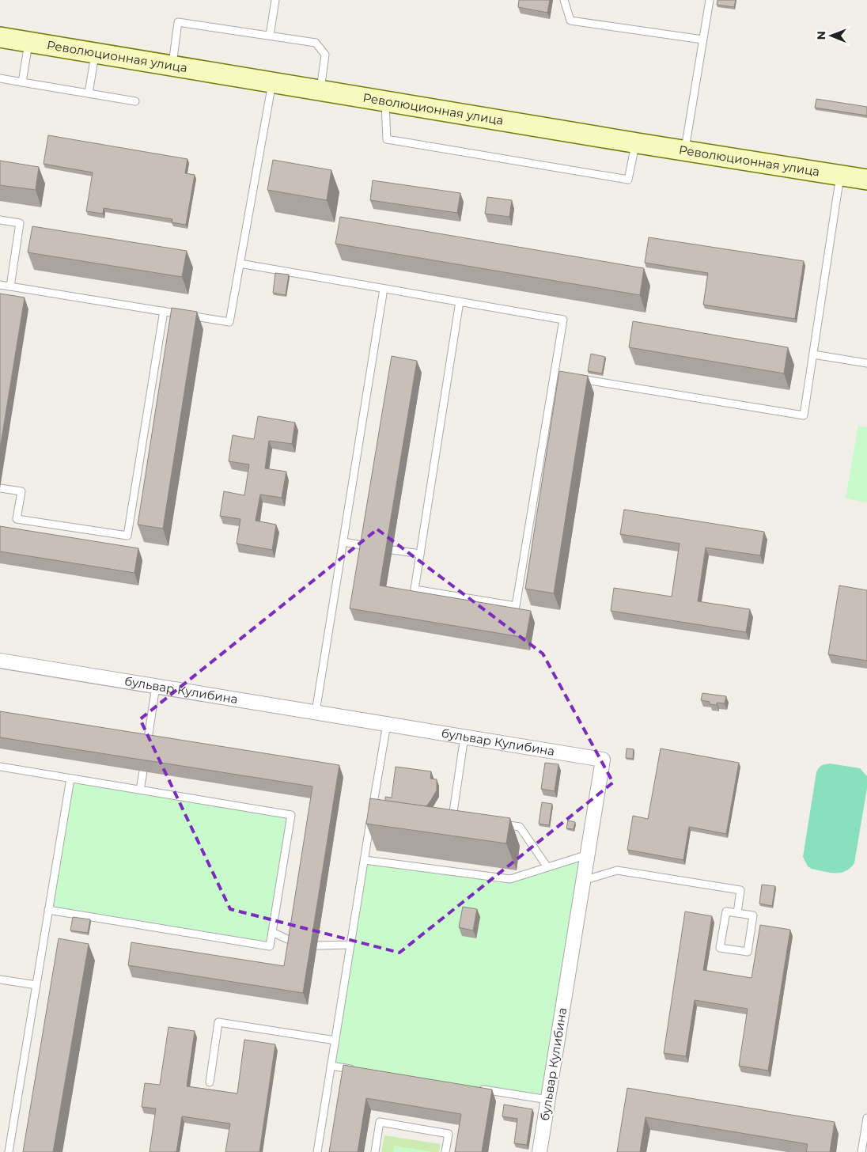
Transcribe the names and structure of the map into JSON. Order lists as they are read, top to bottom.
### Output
{
  "streets": {
    "main road": ["Революционная улица"],
    "street": ["бульвар Кулибина"]
  },
  "north": "left"
}
